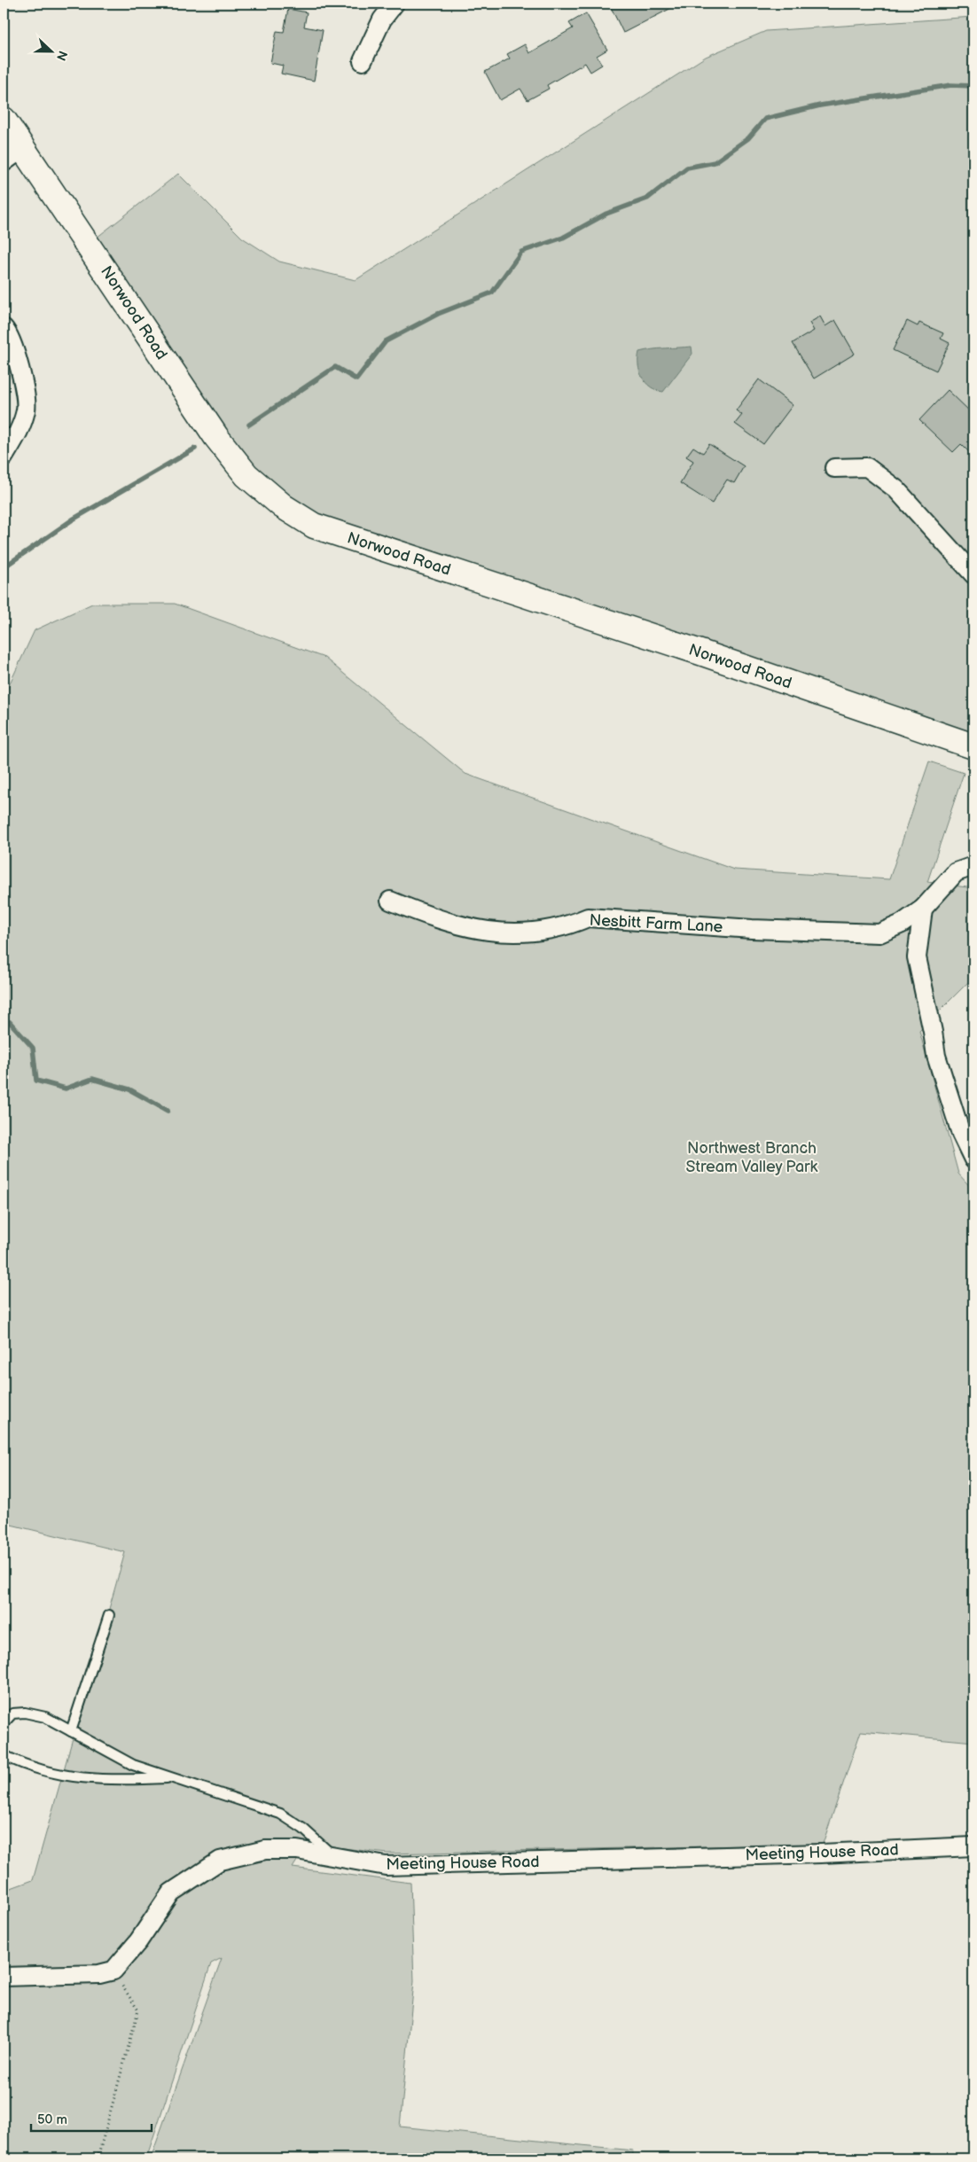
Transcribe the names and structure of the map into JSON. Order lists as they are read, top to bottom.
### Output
{
  "streets": {
    "street": ["Norwood Road", "Nesbitt Farm Lane", "Meeting House Road"]
  },
  "parks": ["Northwest Branch Stream Valley Park"],
  "scale_bar": "50 m",
  "north": "right"
}
